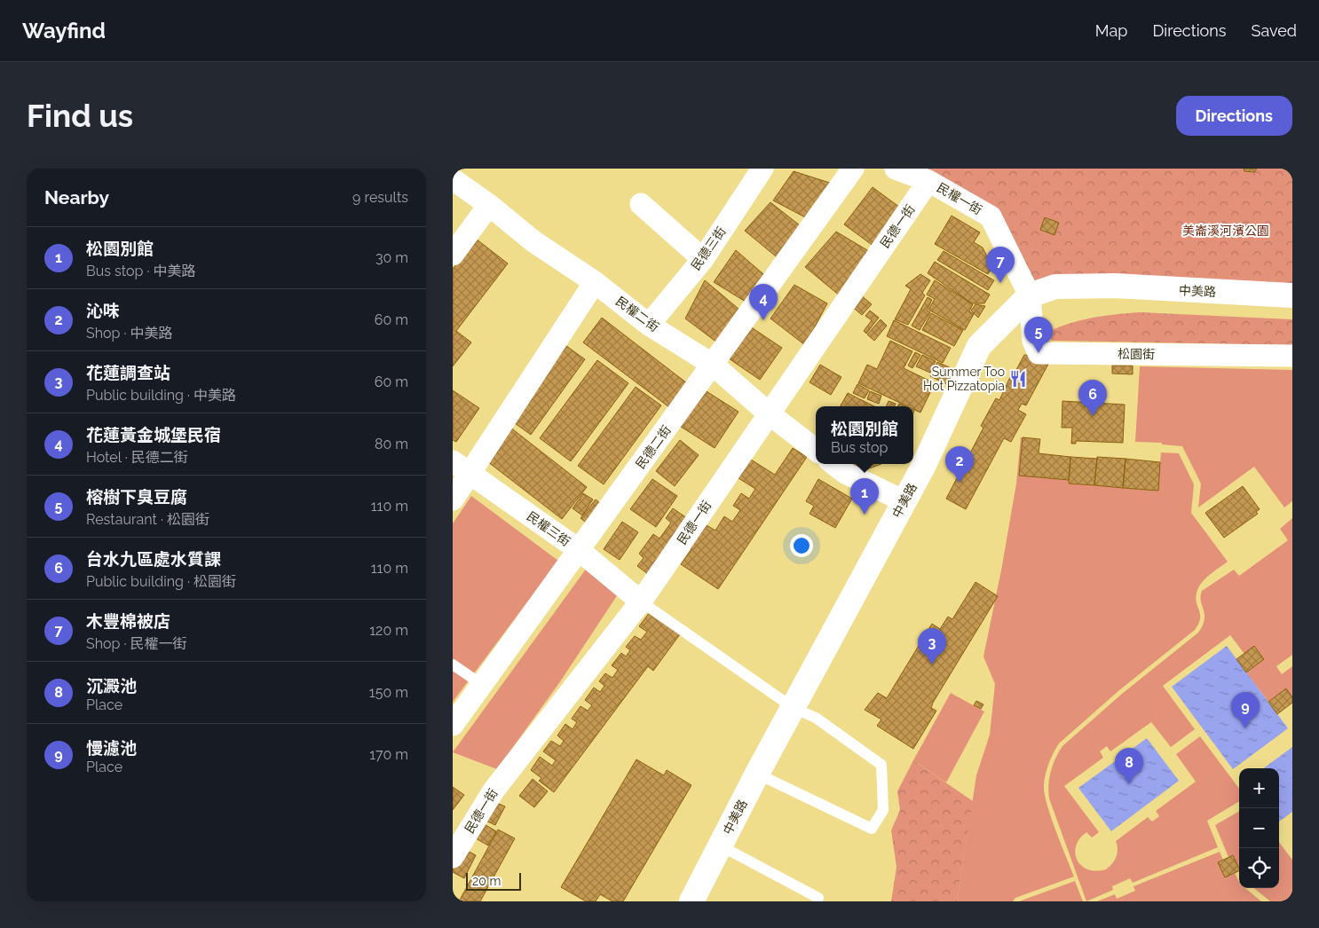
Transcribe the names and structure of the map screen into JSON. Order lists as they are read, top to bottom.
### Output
{
  "streets": {
    "main road": ["中美路"],
    "street": [
      "民權一街",
      "民德一街",
      "民德三街",
      "民權二街",
      "松園街",
      "民德二街",
      "民權三街"
    ]
  },
  "crossings": [
    ["民權一街", "民德一街"],
    ["民權一街", "中美路"],
    ["民權一街", "松園街"],
    ["民德一街", "民權二街"],
    ["民德一街", "民權三街"],
    ["民德三街", "民權二街"],
    ["中美路", "松園街"],
    ["民權二街", "民德二街"],
    ["民德二街", "民權三街"]
  ],
  "parks": ["美崙溪河濱公園"],
  "places": {
    "restaurant": ["Summer Too Hot Pizzatopia"]
  },
  "scale_bar": "20 m",
  "page": {
    "header": "Wayfind",
    "nav": ["Map", "Directions", "Saved"],
    "buttons": "Directions",
    "title": "Find us",
    "heading": ["Nearby", "9 results"],
    "list": [
      {
        "mark": "1",
        "name": "松園別館",
        "note": "Bus stop · 中美路",
        "value": "30 m"
      },
      {
        "mark": "2",
        "name": "沁味",
        "note": "Shop · 中美路",
        "value": "60 m"
      },
      {
        "mark": "3",
        "name": "花蓮調查站",
        "note": "Public building · 中美路",
        "value": "60 m"
      },
      {
        "mark": "4",
        "name": "花蓮黃金城堡民宿",
        "note": "Hotel · 民德二街",
        "value": "80 m"
      },
      {
        "mark": "5",
        "name": "榕樹下臭豆腐",
        "note": "Restaurant · 松園街",
        "value": "110 m"
      },
      {
        "mark": "6",
        "name": "台水九區處水質課",
        "note": "Public building · 松園街",
        "value": "110 m"
      },
      {
        "mark": "7",
        "name": "木豐棉被店",
        "note": "Shop · 民權一街",
        "value": "120 m"
      },
      {
        "mark": "8",
        "name": "沉澱池",
        "note": "Place",
        "value": "150 m"
      },
      {
        "mark": "9",
        "name": "慢濾池",
        "note": "Place",
        "value": "170 m"
      }
    ],
    "pins": [
      "7",
      "4",
      "5",
      "6",
      "2",
      "1",
      "3",
      "9",
      "8"
    ],
    "popup": ["松園別館", "Bus stop"],
    "map_buttons": ["+", "−"],
    "scale": "20 m"
  }
}
